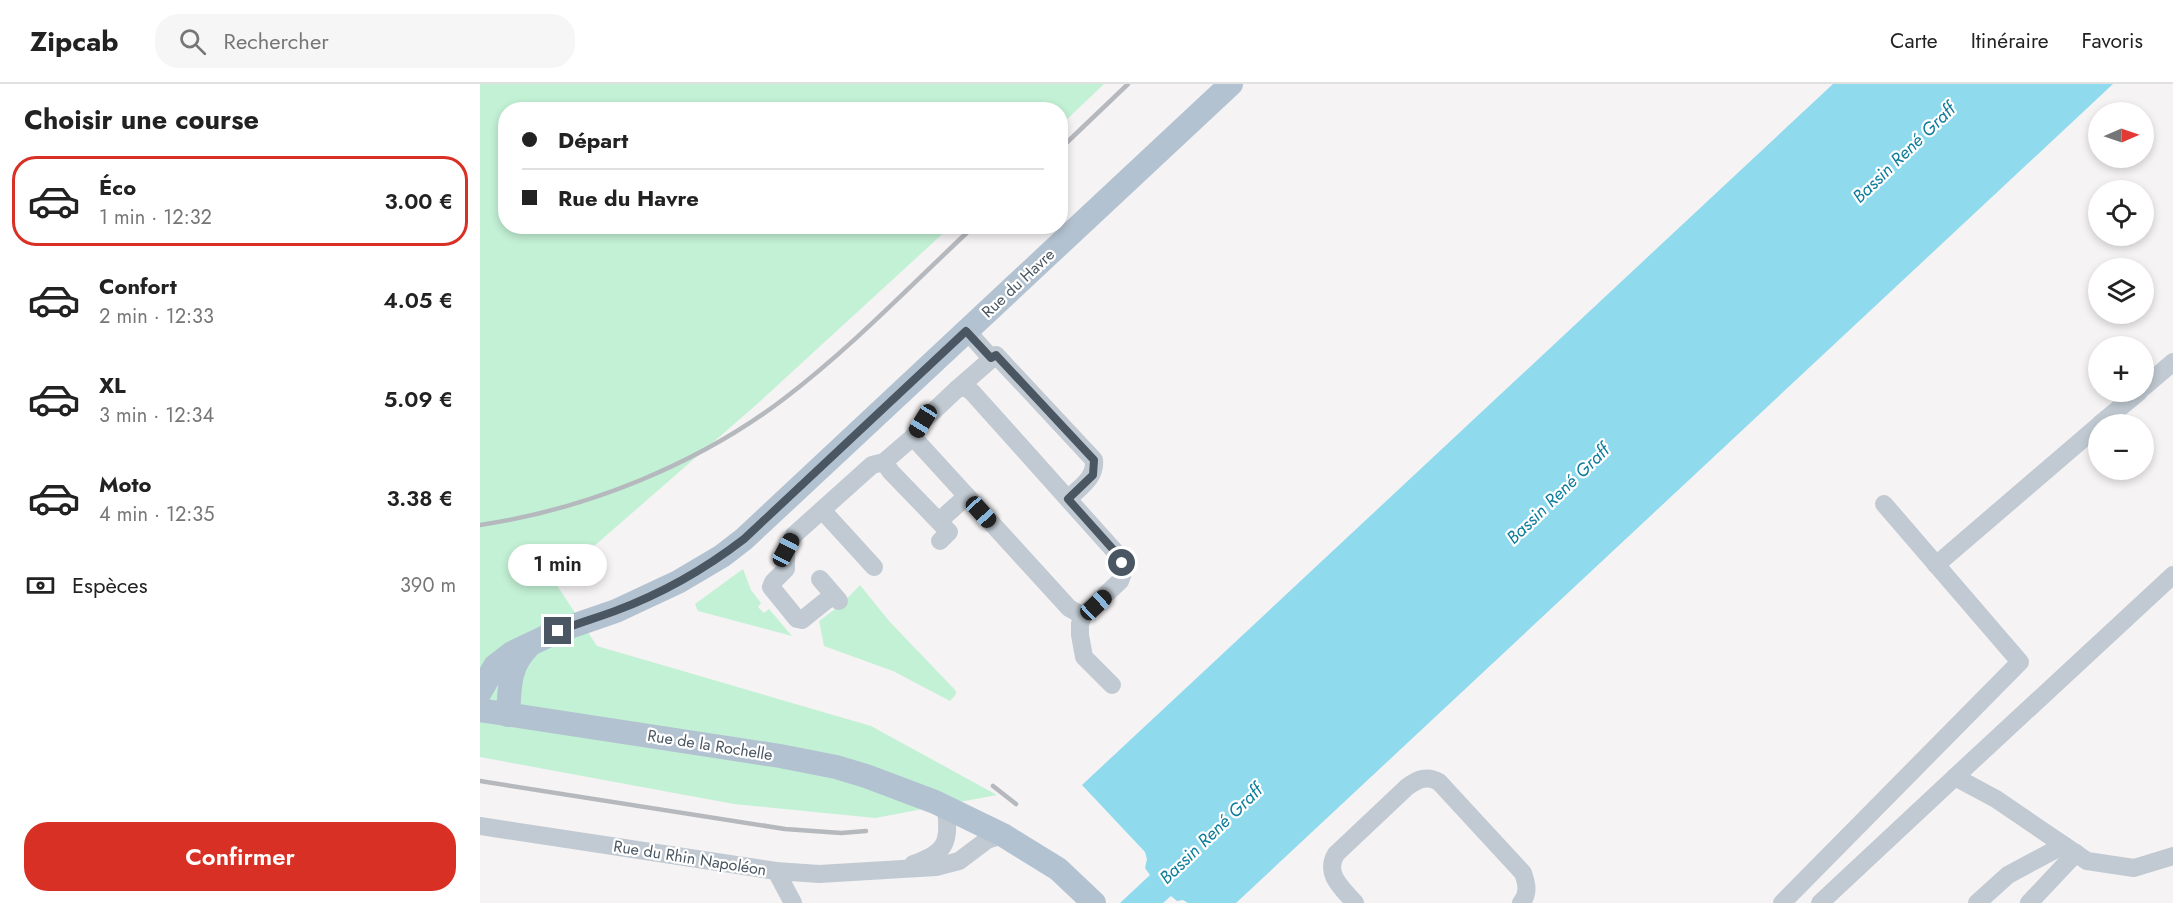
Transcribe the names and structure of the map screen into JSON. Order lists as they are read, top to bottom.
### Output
{
  "streets": {
    "main road": ["Rue du Havre", "Rue de la Rochelle"],
    "street": ["Rue du Rhin Napoléon"]
  },
  "crossings": [
    ["Rue du Havre", "Rue de la Rochelle"],
    ["Rue de la Rochelle", "Rue du Rhin Napoléon"]
  ],
  "water": ["Bassin René Graff"],
  "north": "right",
  "page": {
    "header": "Zipcab",
    "search": "Rechercher",
    "nav": ["Carte", "Itinéraire", "Favoris"],
    "heading": "Choisir une course",
    "map_buttons": ["+", "−"],
    "banner": ["Départ", "Rue du Havre"],
    "list": [
      {
        "name": "Éco",
        "note": "1 min · 12:32",
        "value": "3.00 €"
      },
      {
        "name": "Confort",
        "note": "2 min · 12:33",
        "value": "4.05 €"
      },
      {
        "name": "XL",
        "note": "3 min · 12:34",
        "value": "5.09 €"
      },
      {
        "name": "Moto",
        "note": "4 min · 12:35",
        "value": "3.38 €"
      }
    ],
    "bubble": "1 min",
    "pay": ["Espèces", "390 m"],
    "buttons": "Confirmer"
  }
}
